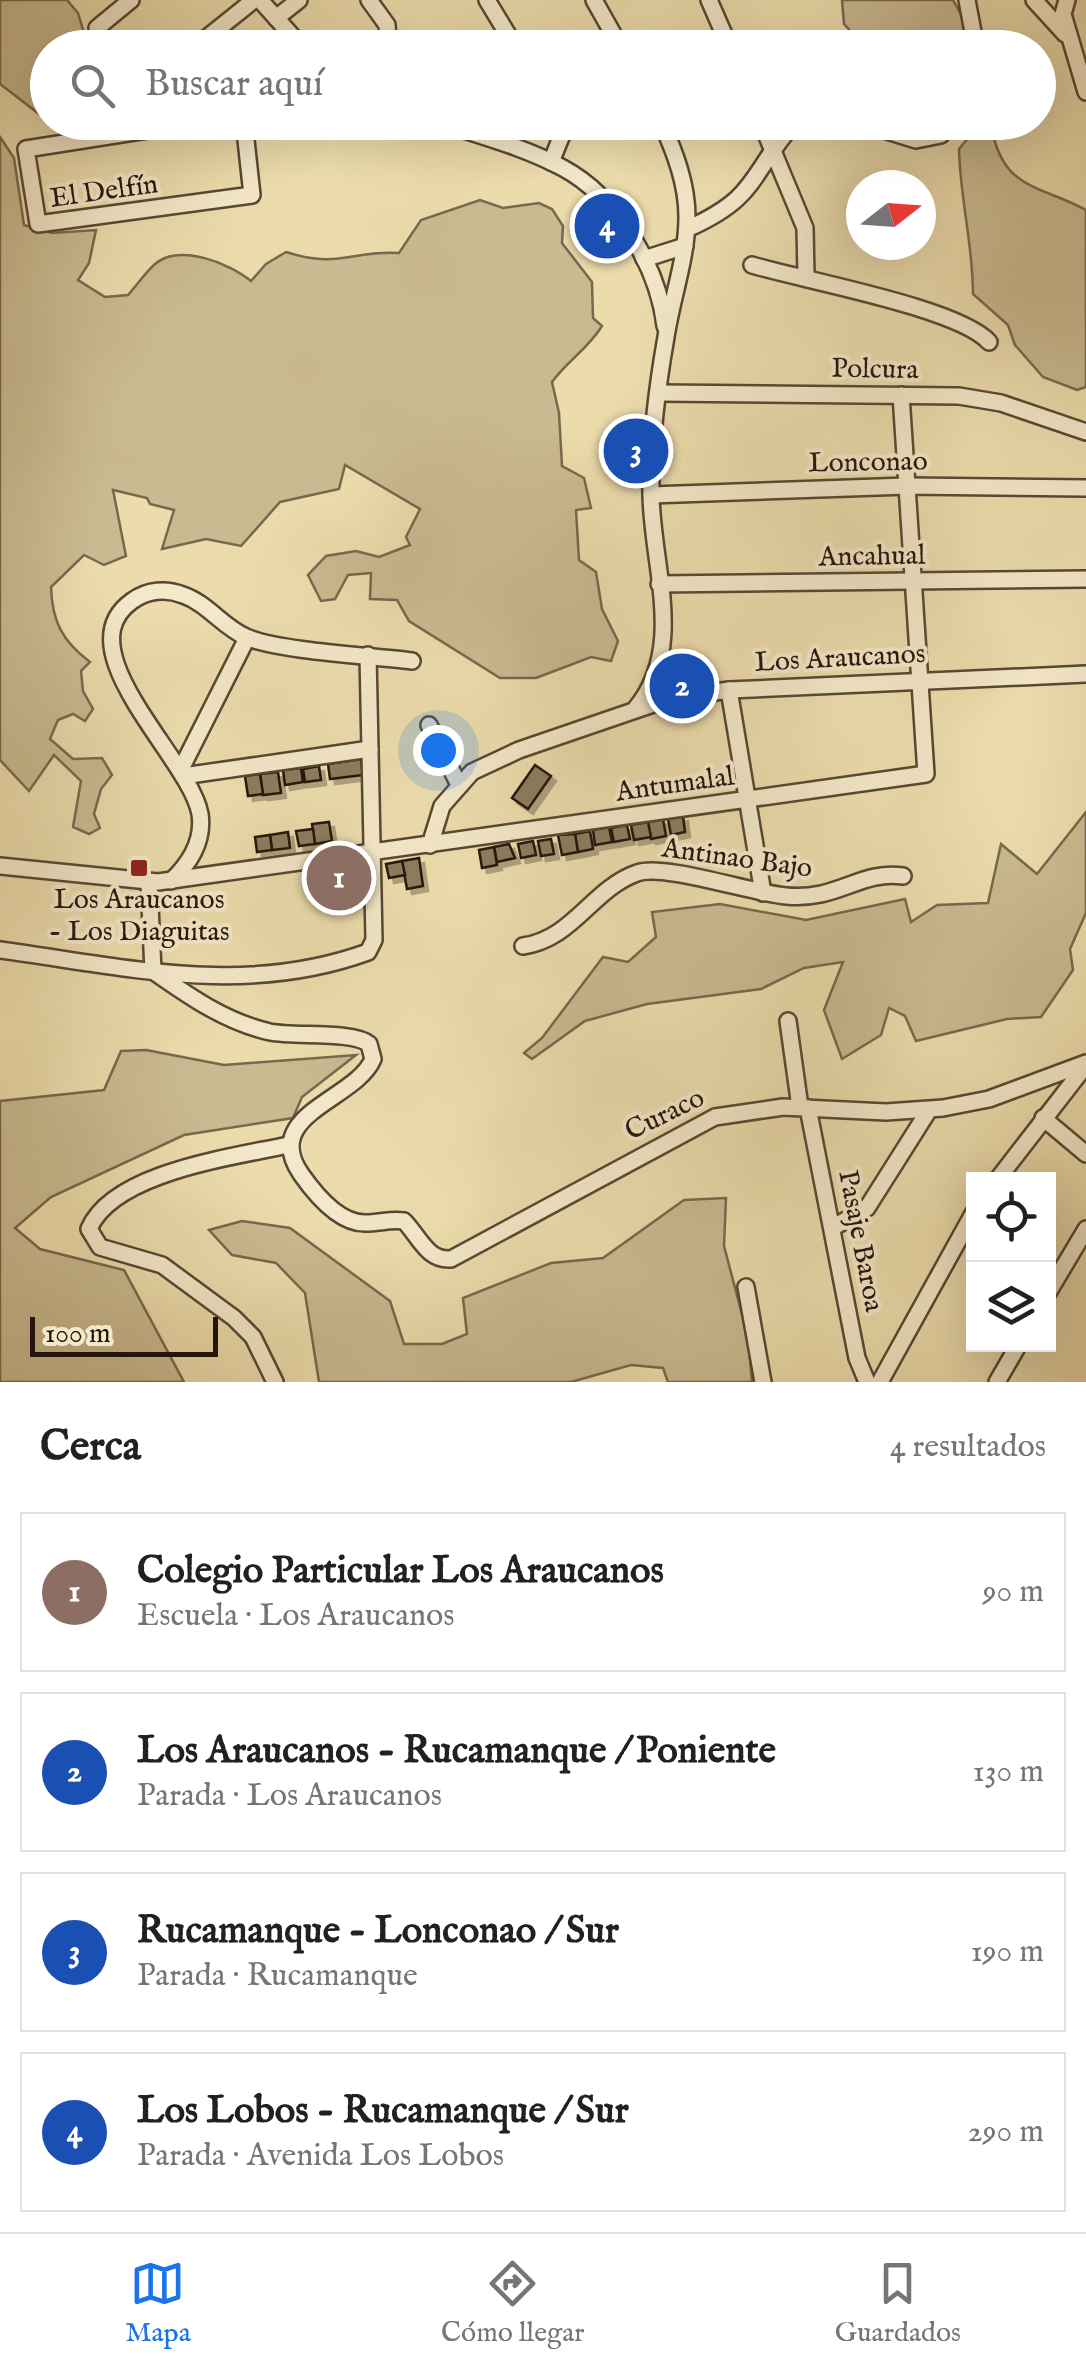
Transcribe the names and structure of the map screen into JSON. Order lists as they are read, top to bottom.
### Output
{
  "streets": {
    "street": [
      "El Delfín",
      "Polcura",
      "Lonconao",
      "Ancahual",
      "Los Araucanos",
      "Antumalal",
      "Antinao Bajo",
      "Curaco",
      "Pasaje Baroa"
    ]
  },
  "crossings": [
    ["Los Araucanos", "Antumalal"],
    ["Curaco", "Pasaje Baroa"]
  ],
  "places": {
    "transit": ["Los Araucanos - Los Diaguitas"]
  },
  "scale_bar": "100 m",
  "north": "right",
  "page": {
    "search": "Buscar aquí",
    "pins": [
      "4",
      "3",
      "2",
      "1"
    ],
    "scale": "100 m",
    "heading": ["Cerca", "4 resultados"],
    "list": [
      {
        "mark": "1",
        "name": "Colegio Particular Los Araucanos",
        "note": "Escuela · Los Araucanos",
        "value": "90 m"
      },
      {
        "mark": "2",
        "name": "Los Araucanos - Rucamanque / Poniente",
        "note": "Parada · Los Araucanos",
        "value": "130 m"
      },
      {
        "mark": "3",
        "name": "Rucamanque - Lonconao / Sur",
        "note": "Parada · Rucamanque",
        "value": "190 m"
      },
      {
        "mark": "4",
        "name": "Los Lobos - Rucamanque / Sur",
        "note": "Parada · Avenida Los Lobos",
        "value": "290 m"
      }
    ],
    "nav": ["Mapa", "Cómo llegar", "Guardados"]
  }
}
